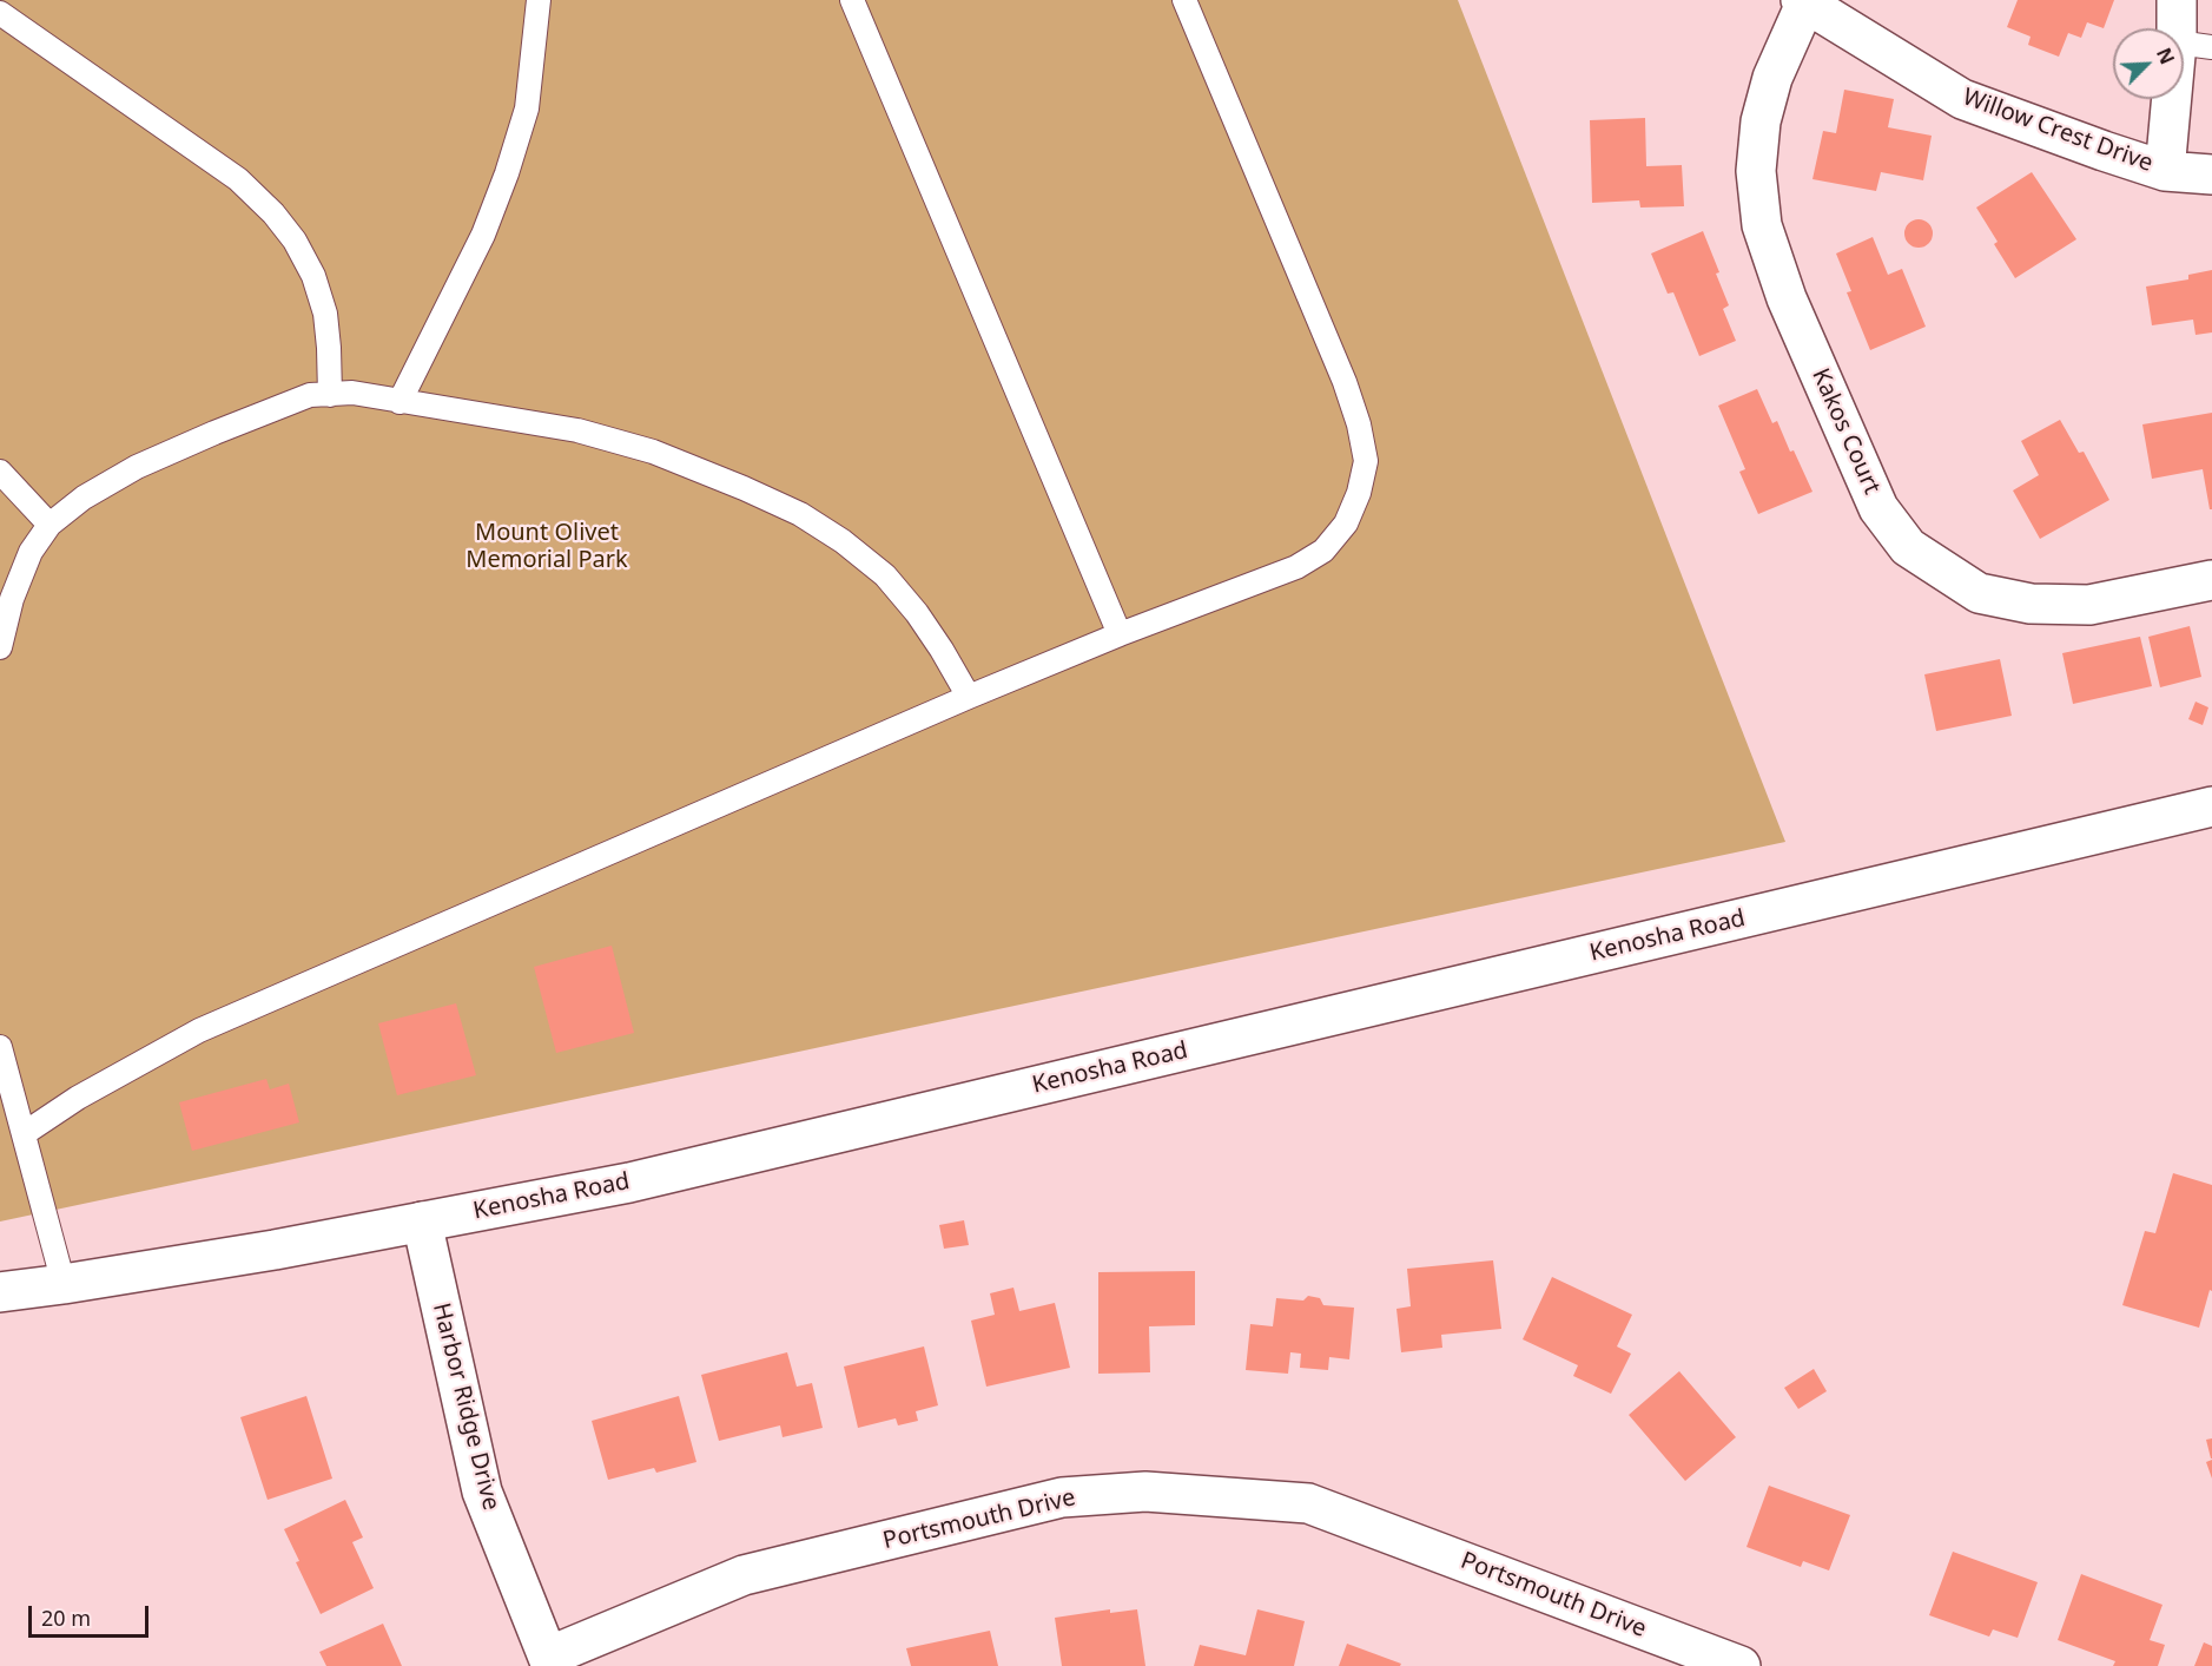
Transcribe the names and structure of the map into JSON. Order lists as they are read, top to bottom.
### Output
{
  "streets": {
    "street": [
      "Willow Crest Drive",
      "Kakos Court",
      "Kenosha Road",
      "Harbor Ridge Drive",
      "Portsmouth Drive"
    ]
  },
  "crossings": [
    ["Willow Crest Drive", "Kakos Court"],
    ["Kenosha Road", "Harbor Ridge Drive"],
    ["Harbor Ridge Drive", "Portsmouth Drive"]
  ],
  "parks": ["Mount Olivet Memorial Park"],
  "scale_bar": "20 m",
  "north": "top right"
}
